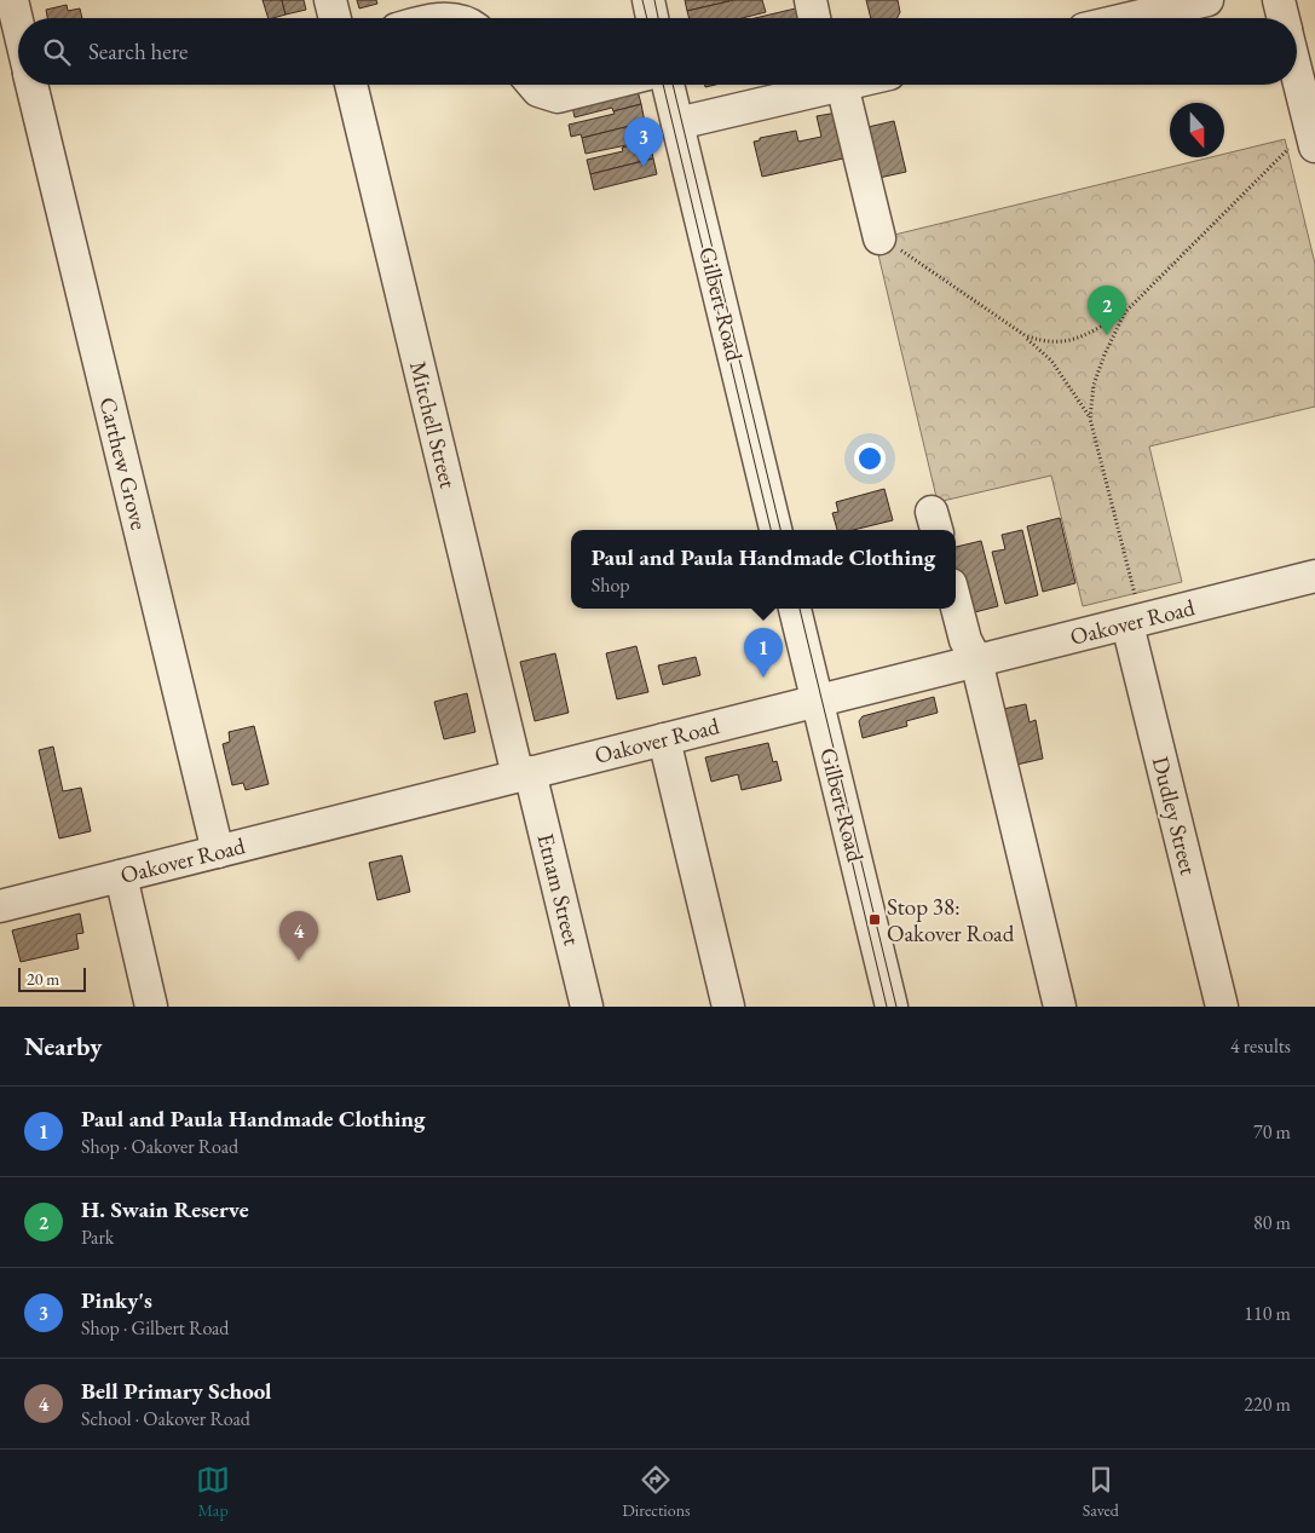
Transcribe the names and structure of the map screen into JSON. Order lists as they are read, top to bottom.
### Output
{
  "streets": {
    "street": [
      "Gilbert Road",
      "Mitchell Street",
      "Carthew Grove",
      "Oakover Road",
      "Dudley Street",
      "Etnam Street"
    ]
  },
  "crossings": [
    ["Gilbert Road", "Oakover Road"],
    ["Mitchell Street", "Oakover Road"],
    ["Mitchell Street", "Etnam Street"],
    ["Carthew Grove", "Oakover Road"],
    ["Oakover Road", "Dudley Street"],
    ["Oakover Road", "Etnam Street"]
  ],
  "places": {
    "transit": ["Stop 38: Oakover Road"]
  },
  "scale_bar": "20 m",
  "north": "bottom",
  "page": {
    "search": "Search here",
    "pins": [
      "3",
      "2",
      "1",
      "4"
    ],
    "popup": ["Paul and Paula Handmade Clothing", "Shop"],
    "scale": "20 m",
    "heading": ["Nearby", "4 results"],
    "list": [
      {
        "mark": "1",
        "name": "Paul and Paula Handmade Clothing",
        "note": "Shop · Oakover Road",
        "value": "70 m"
      },
      {
        "mark": "2",
        "name": "H. Swain Reserve",
        "note": "Park",
        "value": "80 m"
      },
      {
        "mark": "3",
        "name": "Pinky's",
        "note": "Shop · Gilbert Road",
        "value": "110 m"
      },
      {
        "mark": "4",
        "name": "Bell Primary School",
        "note": "School · Oakover Road",
        "value": "220 m"
      }
    ],
    "nav": ["Map", "Directions", "Saved"]
  }
}
